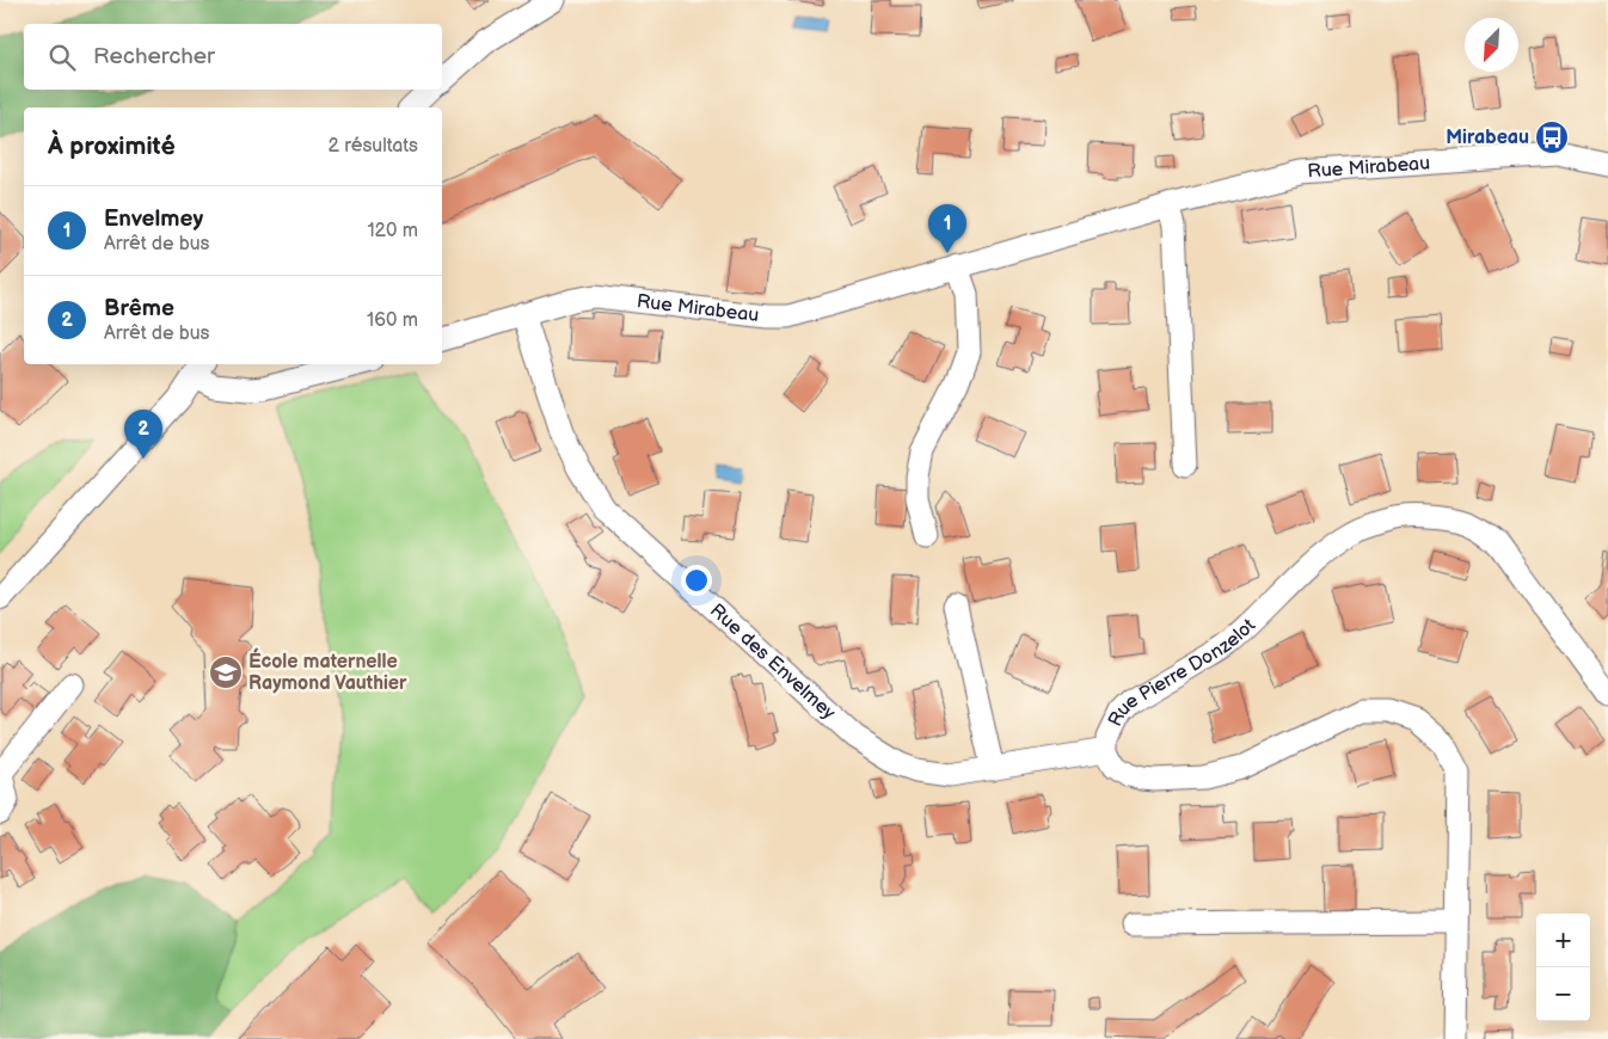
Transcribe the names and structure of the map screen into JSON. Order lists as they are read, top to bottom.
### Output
{
  "streets": {
    "street": ["Rue Mirabeau", "Rue des Envelmey", "Rue Pierre Donzelot"]
  },
  "crossings": [
    ["Rue Mirabeau", "Rue des Envelmey"],
    ["Rue des Envelmey", "Rue Pierre Donzelot"]
  ],
  "places": {
    "bus stop": ["Mirabeau"],
    "school or university": ["École maternelle Raymond Vauthier"]
  },
  "north": "bottom left",
  "page": {
    "search": "Rechercher",
    "heading": ["À proximité", "2 résultats"],
    "list": [
      {
        "mark": "1",
        "name": "Envelmey",
        "note": "Arrêt de bus",
        "value": "120 m"
      },
      {
        "mark": "2",
        "name": "Brême",
        "note": "Arrêt de bus",
        "value": "160 m"
      }
    ],
    "pins": ["1", "2"],
    "map_buttons": ["+", "−"]
  }
}
